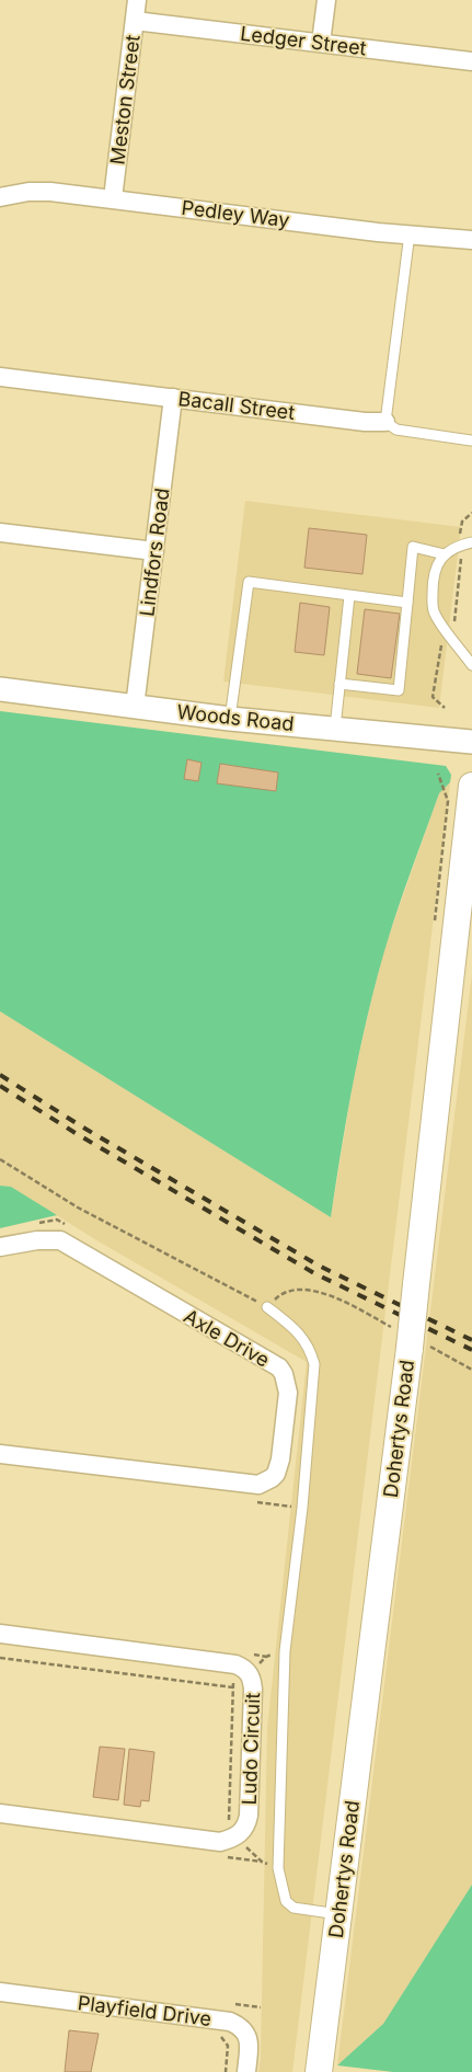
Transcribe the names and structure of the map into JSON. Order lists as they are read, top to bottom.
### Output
{
  "streets": {
    "main road": ["Dohertys Road"],
    "street": [
      "Ledger Street",
      "Meston Street",
      "Pedley Way",
      "Bacall Street",
      "Lindfors Road",
      "Woods Road",
      "Axle Drive",
      "Ludo Circuit",
      "Playfield Drive"
    ]
  },
  "crossings": [
    ["Ledger Street", "Meston Street"],
    ["Meston Street", "Pedley Way"],
    ["Bacall Street", "Lindfors Road"],
    ["Lindfors Road", "Woods Road"]
  ]
}
